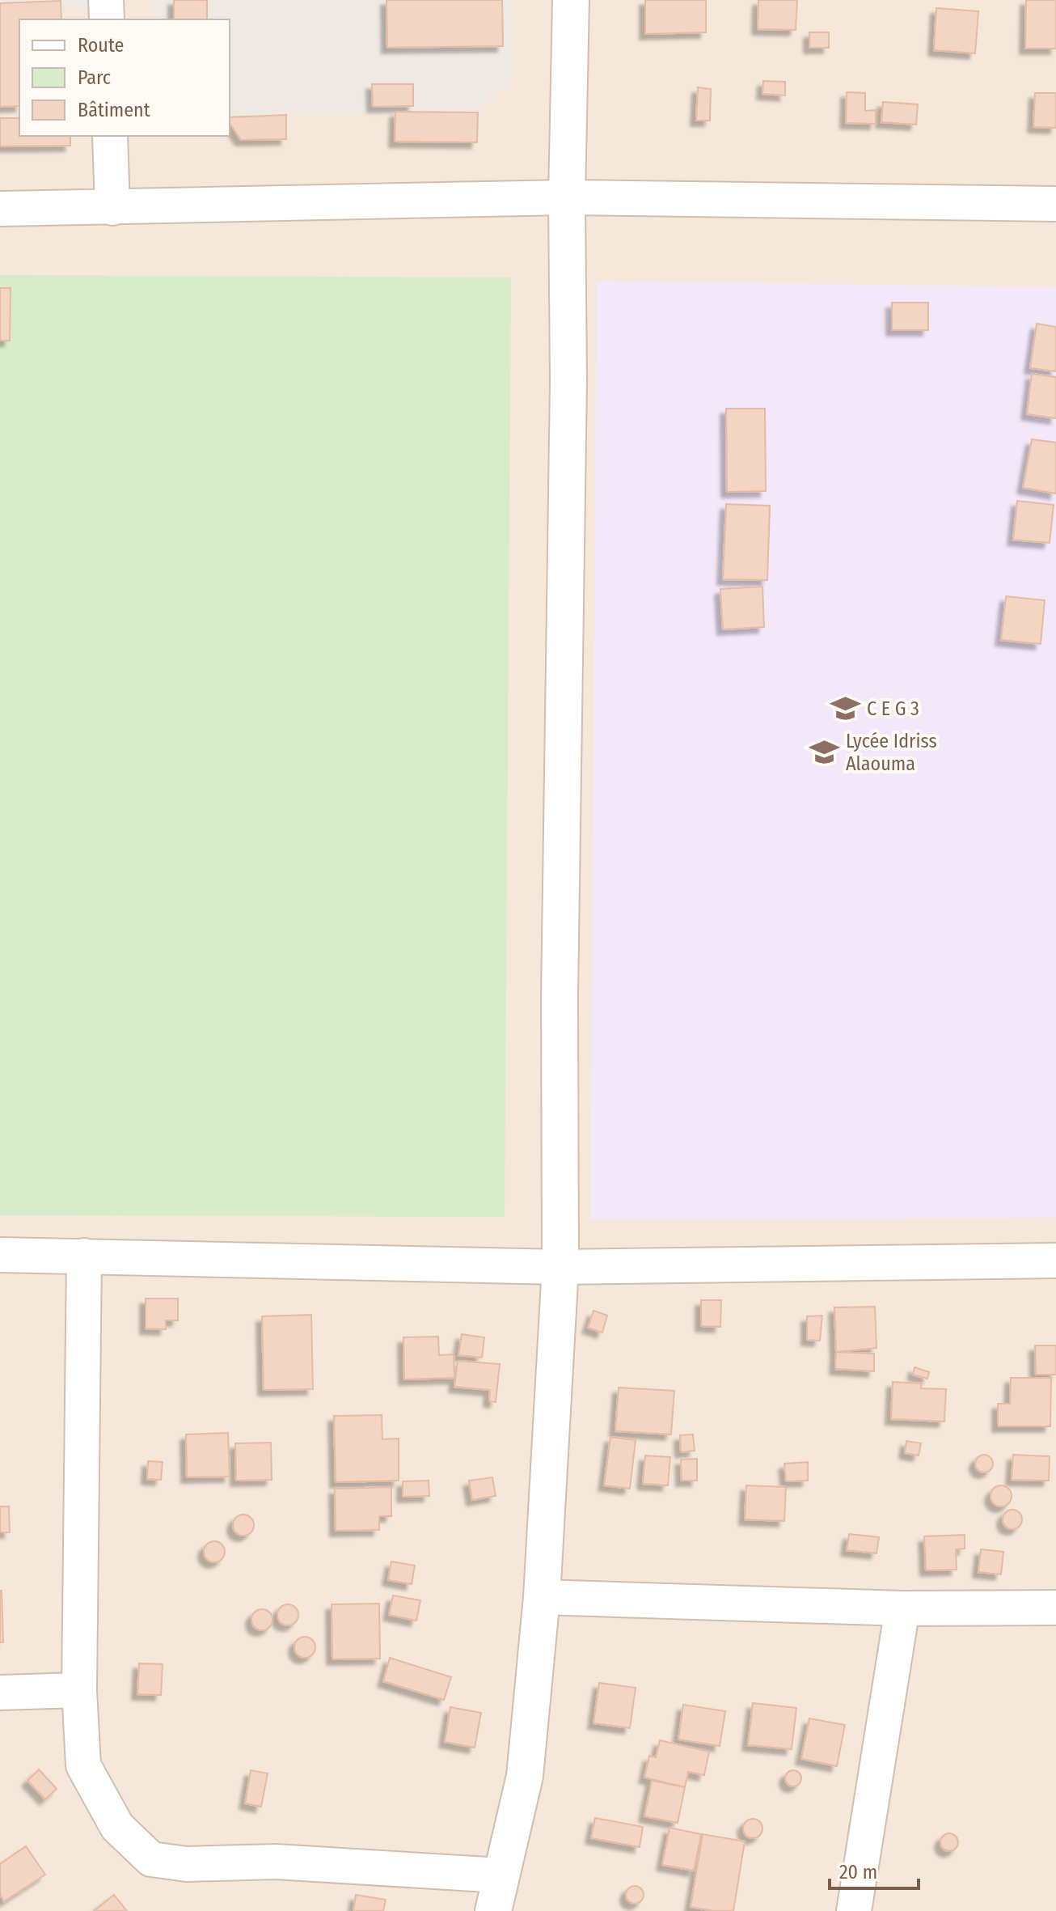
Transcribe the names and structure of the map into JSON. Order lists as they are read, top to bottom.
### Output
{
  "places": {
    "school or university": ["C E G 3", "Lycée Idriss Alaouma"]
  },
  "legend": ["Route", "Parc", "Bâtiment"],
  "scale_bar": "20 m"
}
